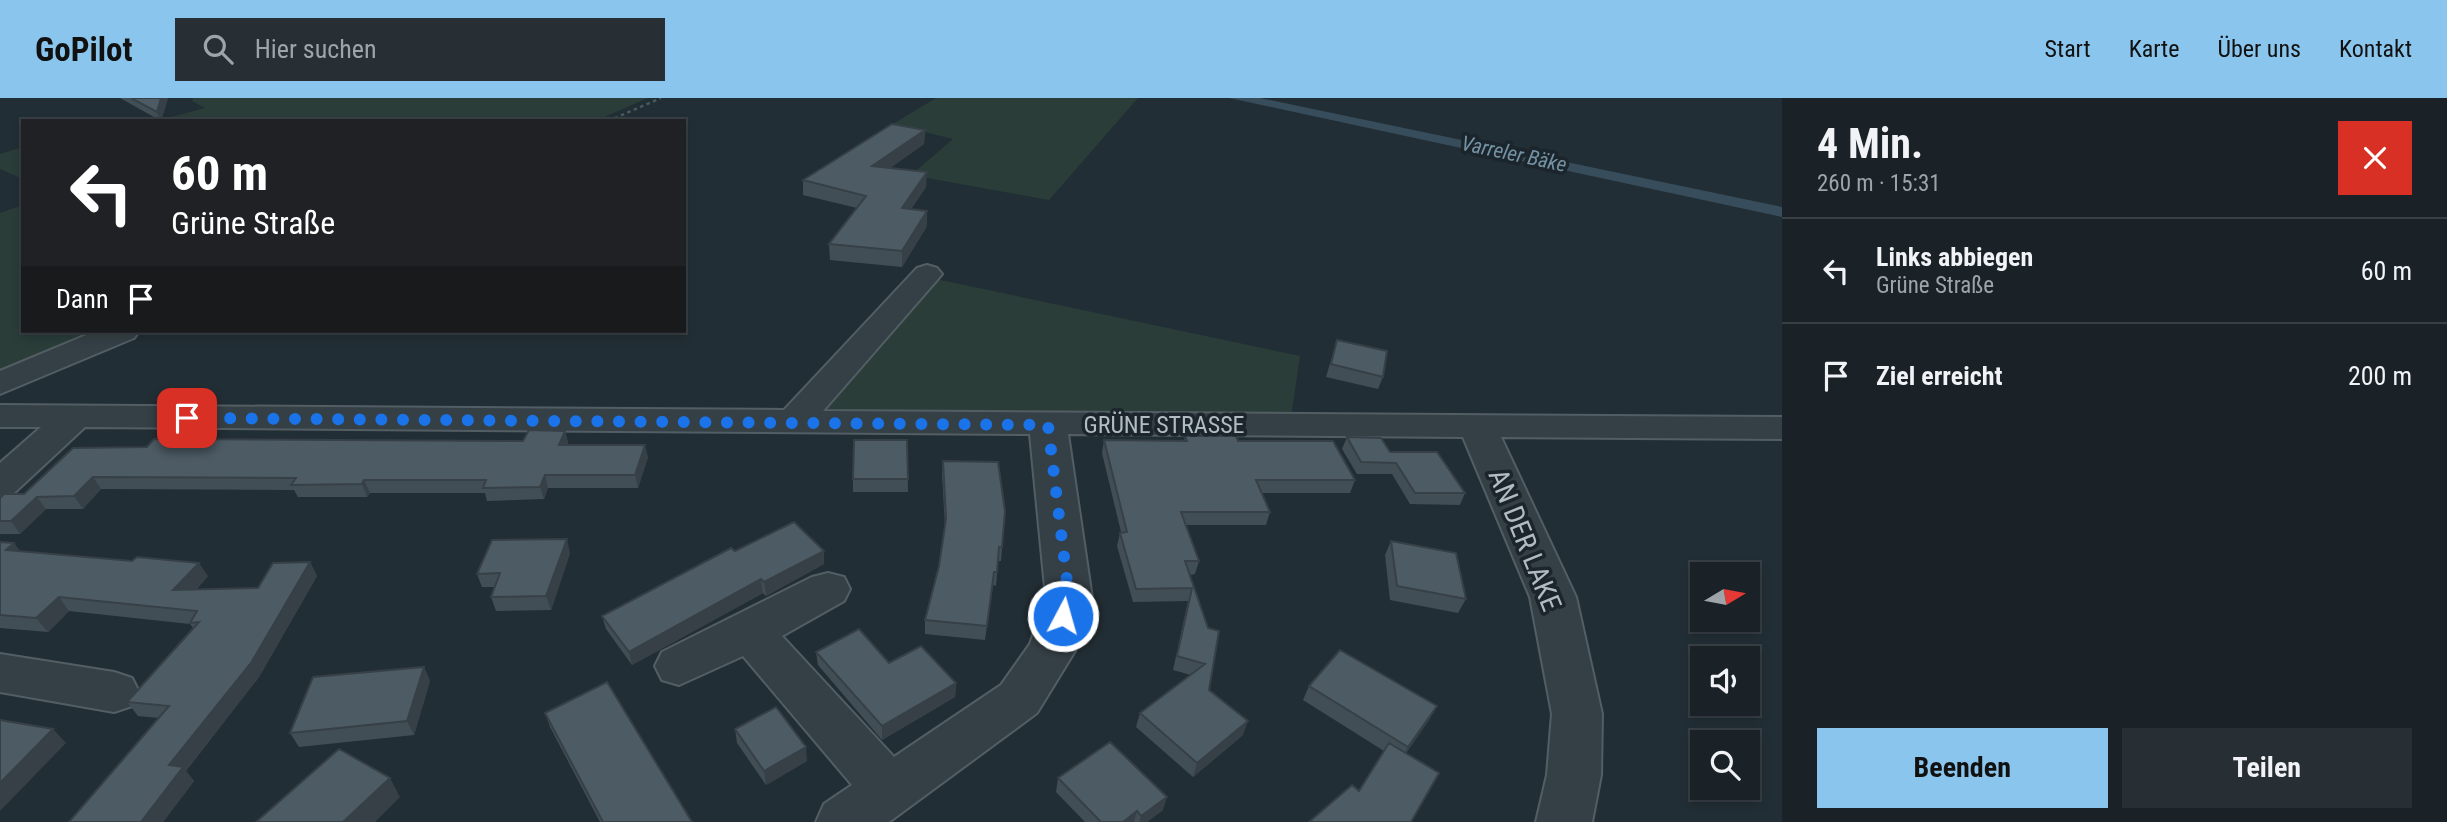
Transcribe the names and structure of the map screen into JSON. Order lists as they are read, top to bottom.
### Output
{
  "streets": {
    "street": ["GRÜNE STRASSE", "AN DER LAKE"]
  },
  "crossings": [
    ["GRÜNE STRASSE", "AN DER LAKE"]
  ],
  "water": ["Varreler Bäke"],
  "north": "right",
  "page": {
    "header": "GoPilot",
    "search": "Hier suchen",
    "nav": [
      "Start",
      "Karte",
      "Über uns",
      "Kontakt"
    ],
    "heading": ["4 Min.", "260 m · 15:31"],
    "turn": ["60 m", "Grüne Straße"],
    "list": [
      {
        "name": "Links abbiegen",
        "note": "Grüne Straße",
        "value": "60 m"
      },
      {
        "name": "Ziel erreicht",
        "value": "200 m"
      }
    ],
    "then": "Dann",
    "buttons": ["Beenden", "Teilen"]
  }
}
